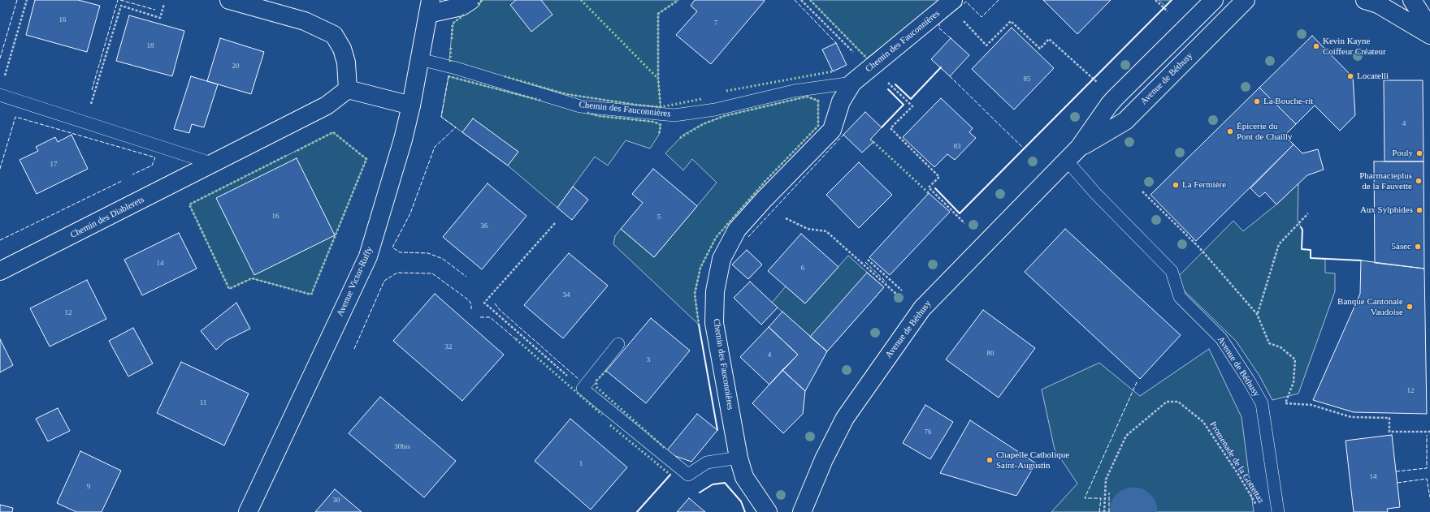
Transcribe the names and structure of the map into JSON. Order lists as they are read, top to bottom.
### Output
{
  "streets": {
    "street": [
      "Chemin des Fauconnières",
      "Avenue de Béthusy",
      "Chemin des Diablerets",
      "Avenue Victor-Ruffy"
    ],
    "path": ["Promenade de la Gottettaz"]
  },
  "crossings": [
    ["Chemin des Fauconnières", "Avenue Victor-Ruffy"]
  ],
  "places": [
    "Kevin Kayne Coiffeur Créateur",
    "Locatelli",
    "La Bouche-rit",
    "Épicerie du Pont de Chailly",
    "Pouly",
    "Pharmacieplus de la Fauvette",
    "La Fermière",
    "Aux Sylphides",
    "5àsec",
    "Banque Cantonale Vaudoise",
    "Chapelle Catholique Saint-Augustin"
  ],
  "house_numbers": [
    "16",
    "7",
    "18",
    "20",
    "85",
    "4",
    "83",
    "17",
    "16",
    "5",
    "36",
    "14",
    "6",
    "34",
    "12",
    "32",
    "80",
    "4",
    "3",
    "12",
    "11",
    "76",
    "30bis",
    "1",
    "14",
    "9",
    "30"
  ]
}
